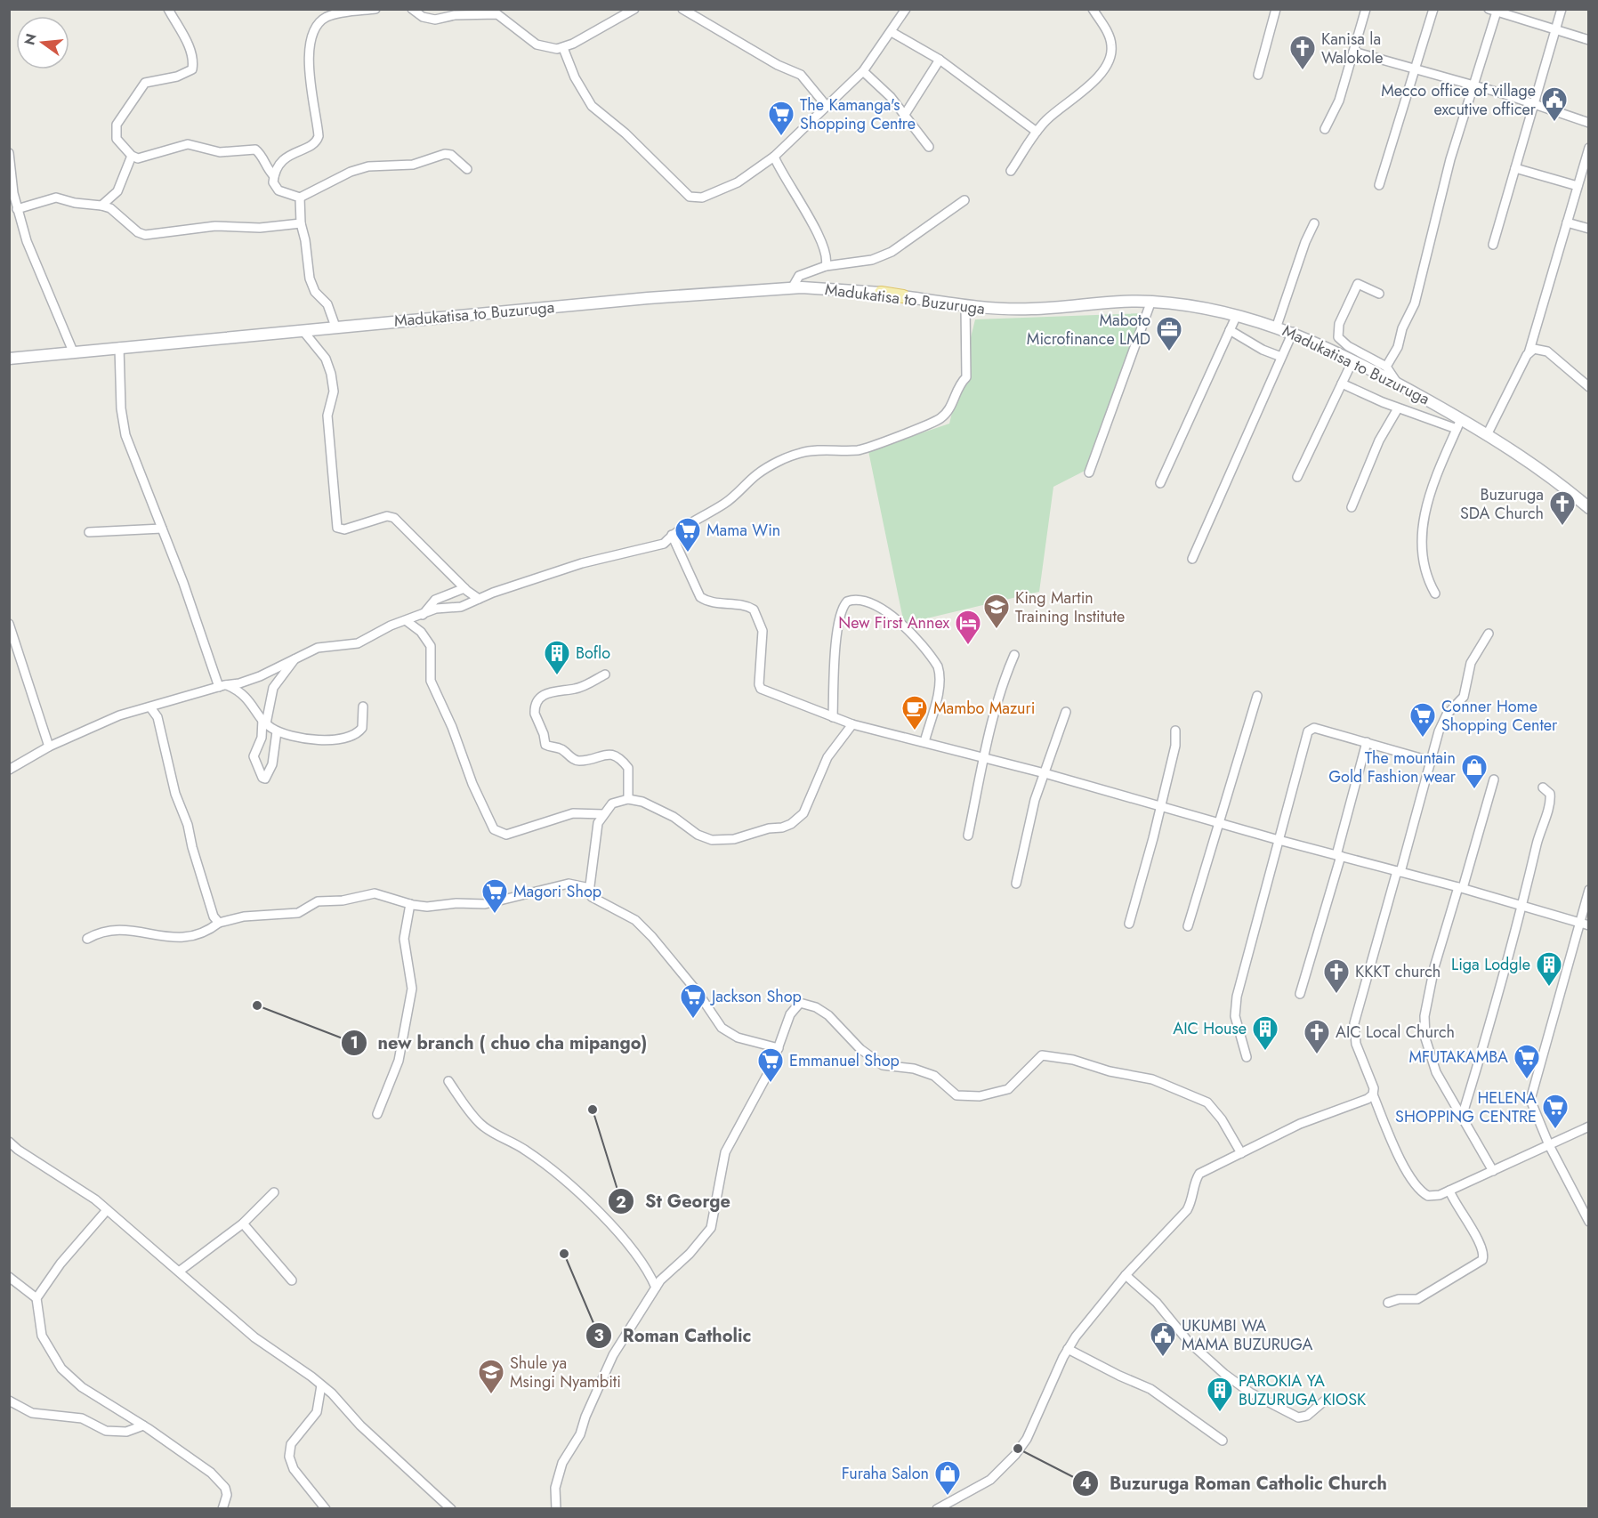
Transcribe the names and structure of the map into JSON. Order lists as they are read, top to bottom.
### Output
{
  "streets": {
    "main road": ["Madukatisa to Buzuruga"]
  },
  "places": {
    "church": [
      "Kanisa la Walokole",
      "Buzuruga SDA Church",
      "KKKT church",
      "AIC Local Church"
    ],
    "public building": ["Mecco office of village excutive officer", "UKUMBI WA MAMA BUZURUGA"],
    "supermarket": [
      "The Kamanga's Shopping Centre",
      "Mama Win",
      "Conner Home Shopping Center",
      "Magori Shop",
      "Jackson Shop",
      "MFUTAKAMBA",
      "Emmanuel Shop",
      "HELENA SHOPPING CENTRE"
    ],
    "office": ["Maboto Microfinance LMD"],
    "school or university": ["King Martin Training Institute", "Shule ya Msingi Nyambiti"],
    "hotel": ["New First Annex"],
    "building": [
      "Boflo",
      "Liga Lodgle",
      "AIC House",
      "PAROKIA YA BUZURUGA KIOSK"
    ],
    "cafe": ["Mambo Mazuri"],
    "shop": ["The mountain Gold Fashion wear", "Furaha Salon"],
    "other": [
      "new branch ( chuo cha mipango)",
      "St George",
      "Roman Catholic",
      "Buzuruga Roman Catholic Church"
    ]
  },
  "north": "left"
}
